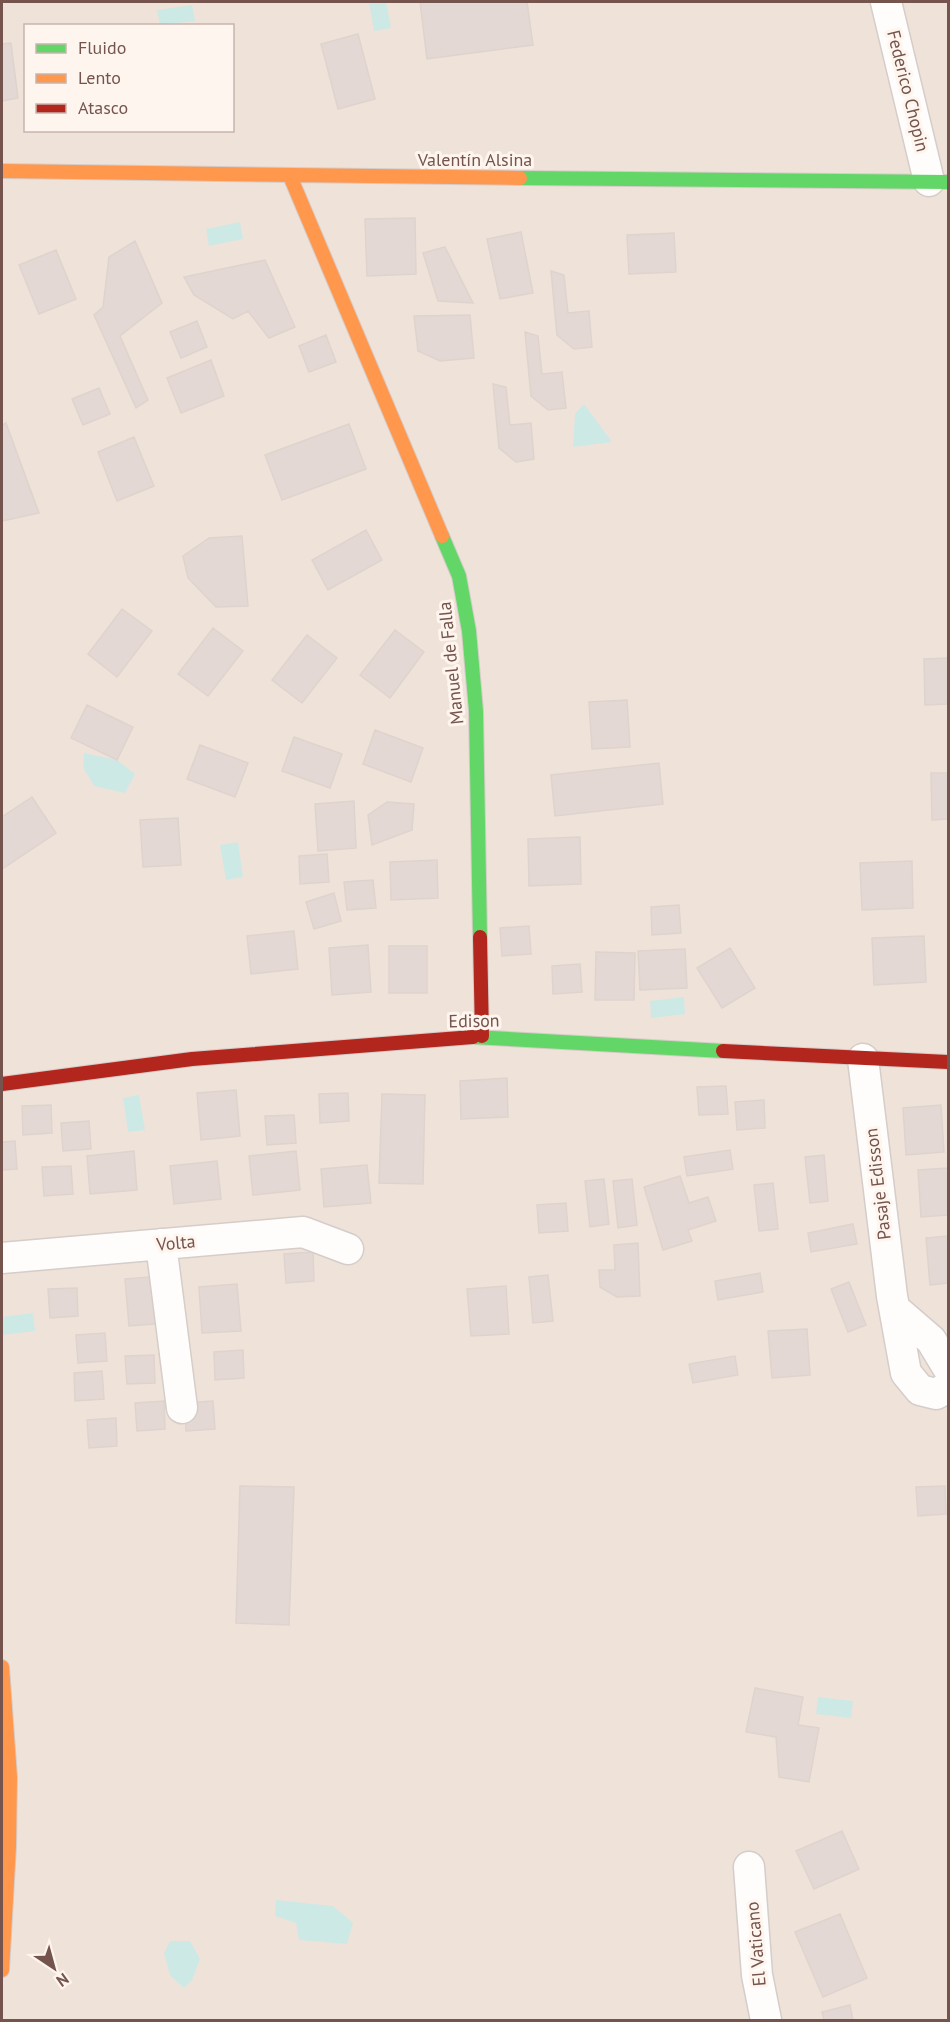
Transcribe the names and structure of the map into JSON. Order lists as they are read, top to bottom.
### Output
{
  "streets": {
    "street": [
      "Federico Chopin",
      "Valentín Alsina",
      "Manuel de Falla",
      "Edison",
      "Pasaje Edisson",
      "Volta",
      "El Vaticano"
    ]
  },
  "crossings": [
    ["Federico Chopin", "Valentín Alsina"],
    ["Valentín Alsina", "Manuel de Falla"],
    ["Manuel de Falla", "Edison"],
    ["Edison", "Pasaje Edisson"]
  ],
  "legend": ["Fluido", "Lento", "Atasco"],
  "north": "bottom right"
}
